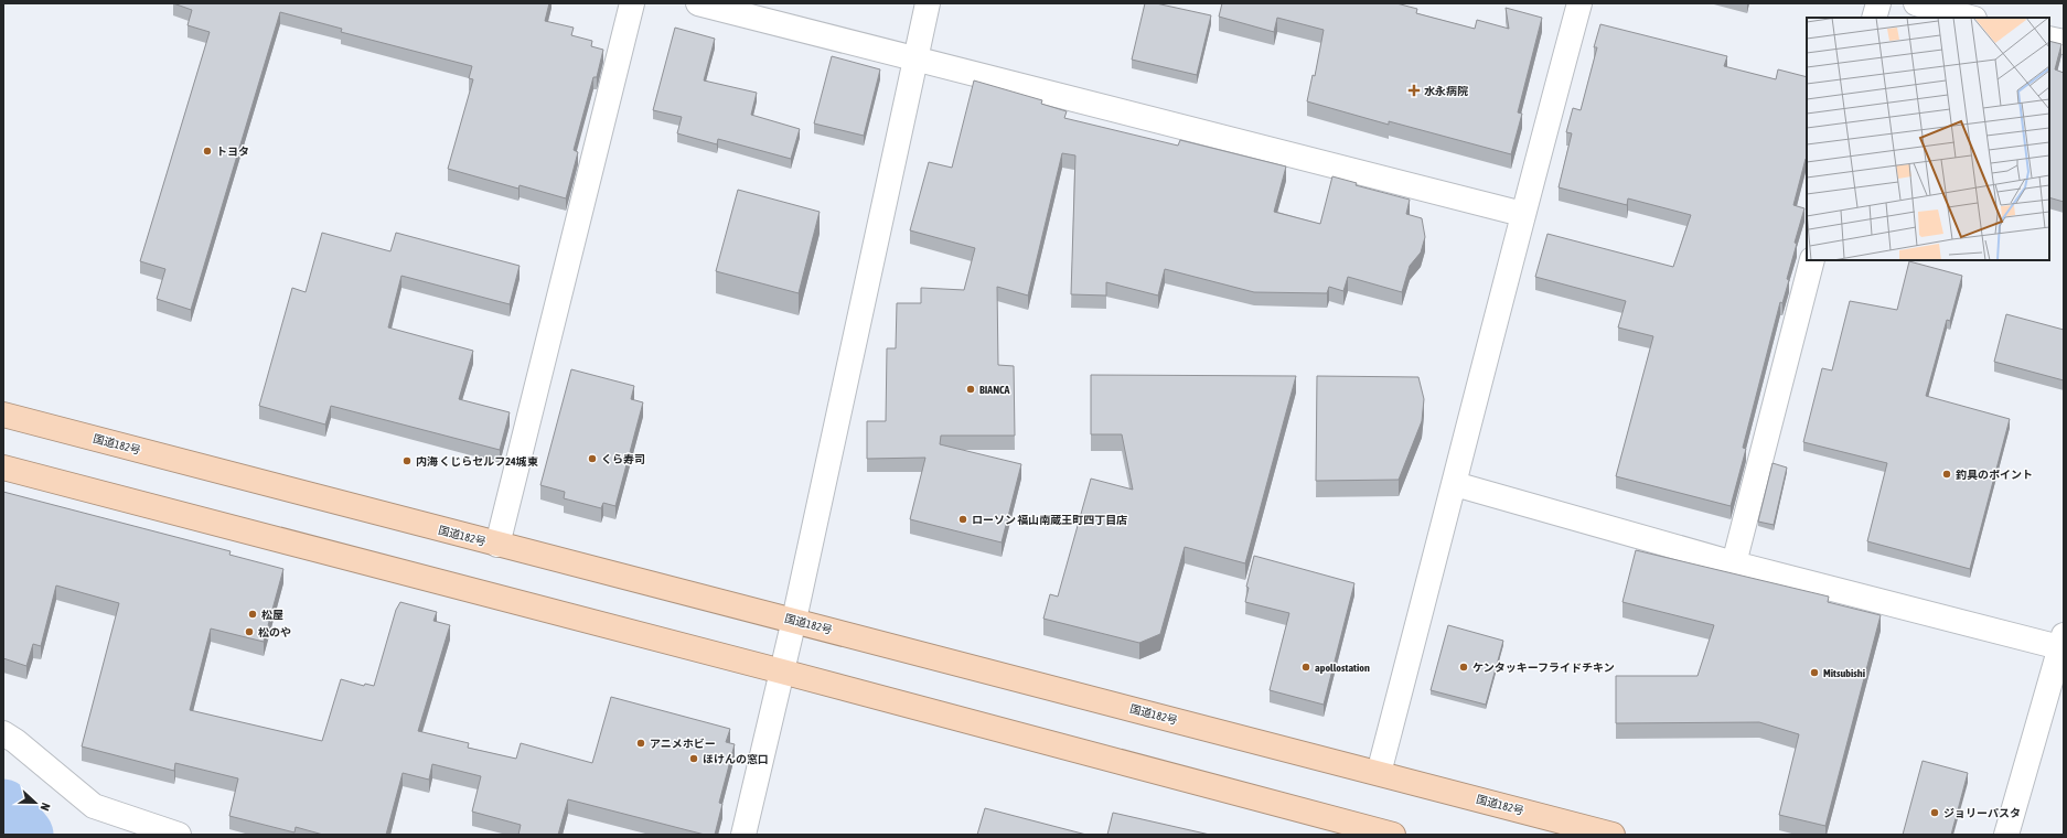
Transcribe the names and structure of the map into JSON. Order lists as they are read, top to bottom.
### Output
{
  "streets": {
    "highway": ["国道182号"]
  },
  "places": {
    "health": ["水永病院"],
    "other": [
      "トヨタ",
      "BIANCA",
      "くら寿司",
      "内海 くじらセルフ24城東",
      "釣具のポイント",
      "ローソン 福山南蔵王町四丁目店",
      "松屋",
      "松のや",
      "apollostation",
      "ケンタッキーフライドチキン",
      "Mitsubishi",
      "アニメホビー",
      "ほけんの窓口",
      "ジョリーパスタ"
    ]
  },
  "north": "right"
}
